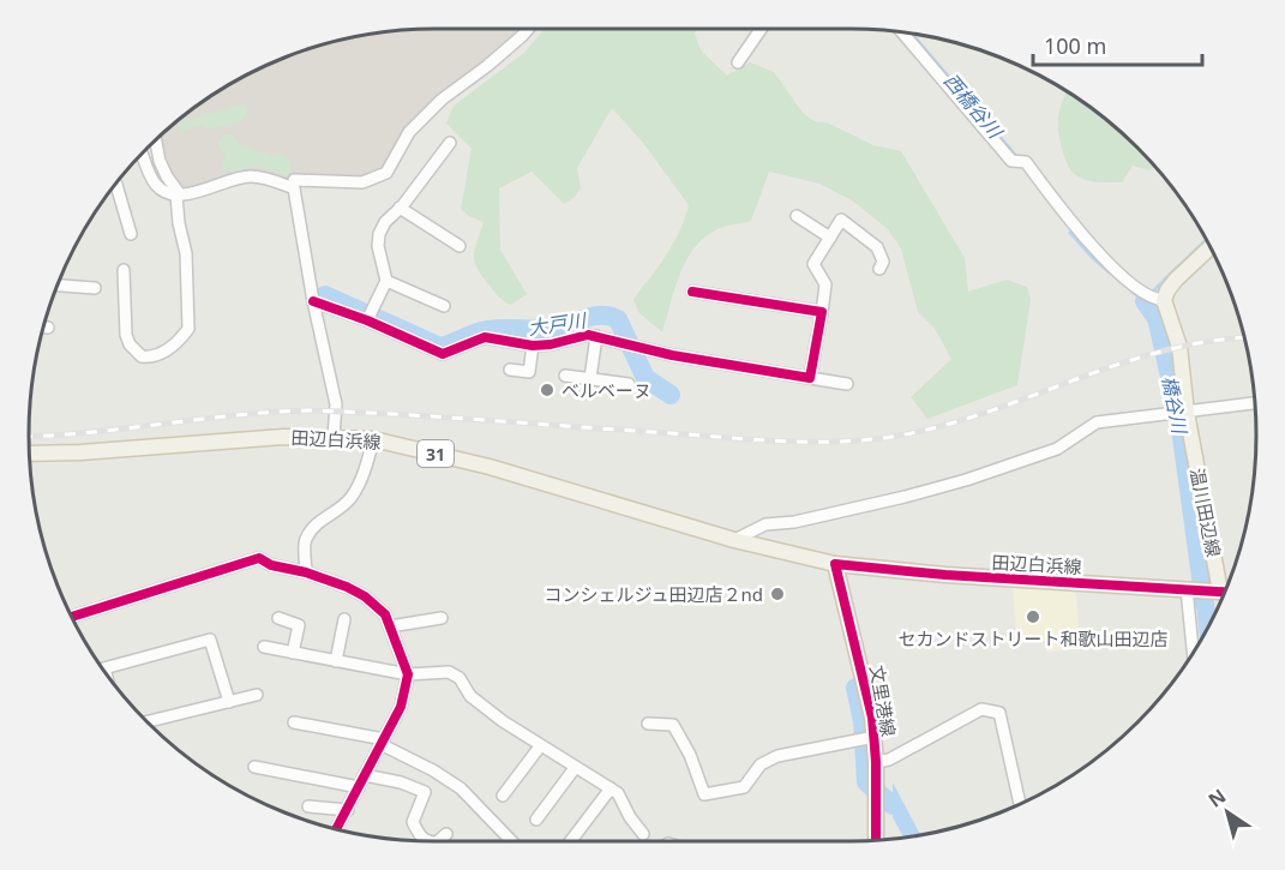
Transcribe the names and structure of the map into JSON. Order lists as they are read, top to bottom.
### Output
{
  "streets": {
    "main road": [
      "田辺白浜線",
      "31",
      "温川田辺線",
      "文里港線"
    ]
  },
  "crossings": [
    ["田辺白浜線", "温川田辺線"],
    ["田辺白浜線", "文里港線"]
  ],
  "water": ["西橋谷川", "大戸川", "橋谷川"],
  "places": ["ベルベーヌ", "コンシェルジュ田辺店２nd", "セカンドストリート和歌山田辺店"],
  "scale_bar": "100 m",
  "north": "top left"
}
